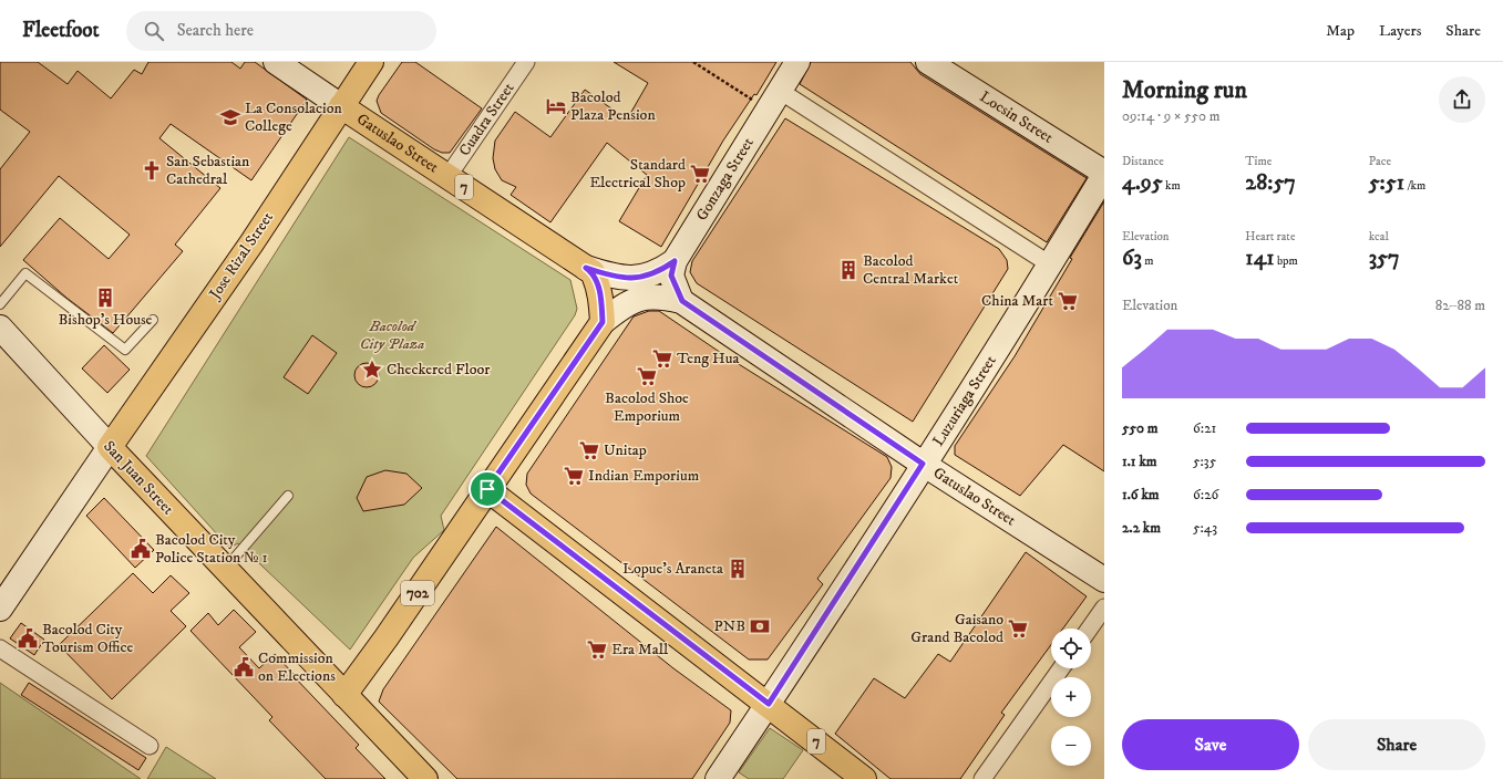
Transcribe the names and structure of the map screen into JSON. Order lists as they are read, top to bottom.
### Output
{
  "streets": {
    "main road": [
      "Gatuslao Street",
      "7",
      "Jose Rizal Street",
      "San Juan Street",
      "702"
    ],
    "street": [
      "Locsin Street",
      "Cuadra Street",
      "Gonzaga Street",
      "Luzuriaga Street"
    ]
  },
  "crossings": [
    ["Locsin Street", "Luzuriaga Street"],
    ["Cuadra Street", "Gatuslao Street"],
    ["Gatuslao Street", "Gonzaga Street"],
    ["Gatuslao Street", "Jose Rizal Street"],
    ["Gatuslao Street", "Luzuriaga Street"],
    ["7", "Luzuriaga Street"],
    ["7", "702"],
    ["Jose Rizal Street", "San Juan Street"],
    ["San Juan Street", "702"]
  ],
  "parks": ["Bacolod City Plaza"],
  "places": {
    "hotel": ["Bacolod Plaza Pension"],
    "school or university": ["La Consolacion College"],
    "church": ["San Sebastian Cathedral"],
    "supermarket": [
      "Standard Electrical Shop",
      "China Mart",
      "Teng Hua",
      "Bacolod Shoe Emporium",
      "Unitap",
      "Indian Emporium",
      "Gaisano Grand Bacolod",
      "Era Mall"
    ],
    "building": ["Bacolod Central Market", "Bishop's House", "Lopue's Araneta"],
    "place": ["Checkered Floor"],
    "public building": ["Bacolod City Police Station № 1", "Bacolod City Tourism Office", "Commission on Elections"],
    "bank": ["PNB"]
  },
  "page": {
    "header": "Fleetfoot",
    "search": "Search here",
    "nav": ["Map", "Layers", "Share"],
    "heading": ["Morning run", "09:14 · 9 × 550 m"],
    "stats": [
      ["Distance", "4.95 km"],
      ["Time", "28:57"],
      ["Pace", "5:51 /km"],
      ["Elevation", "63 m"],
      ["Heart rate", "141 bpm"],
      ["kcal", "357"]
    ],
    "chart": ["Elevation", "82–88 m"],
    "list": [
      {
        "name": "550 m",
        "note": "6:21"
      },
      {
        "name": "1.1 km",
        "note": "5:35"
      },
      {
        "name": "1.6 km",
        "note": "6:26"
      },
      {
        "name": "2.2 km",
        "note": "5:43"
      }
    ],
    "map_buttons": ["+", "−"],
    "buttons": ["Save", "Share"]
  }
}
